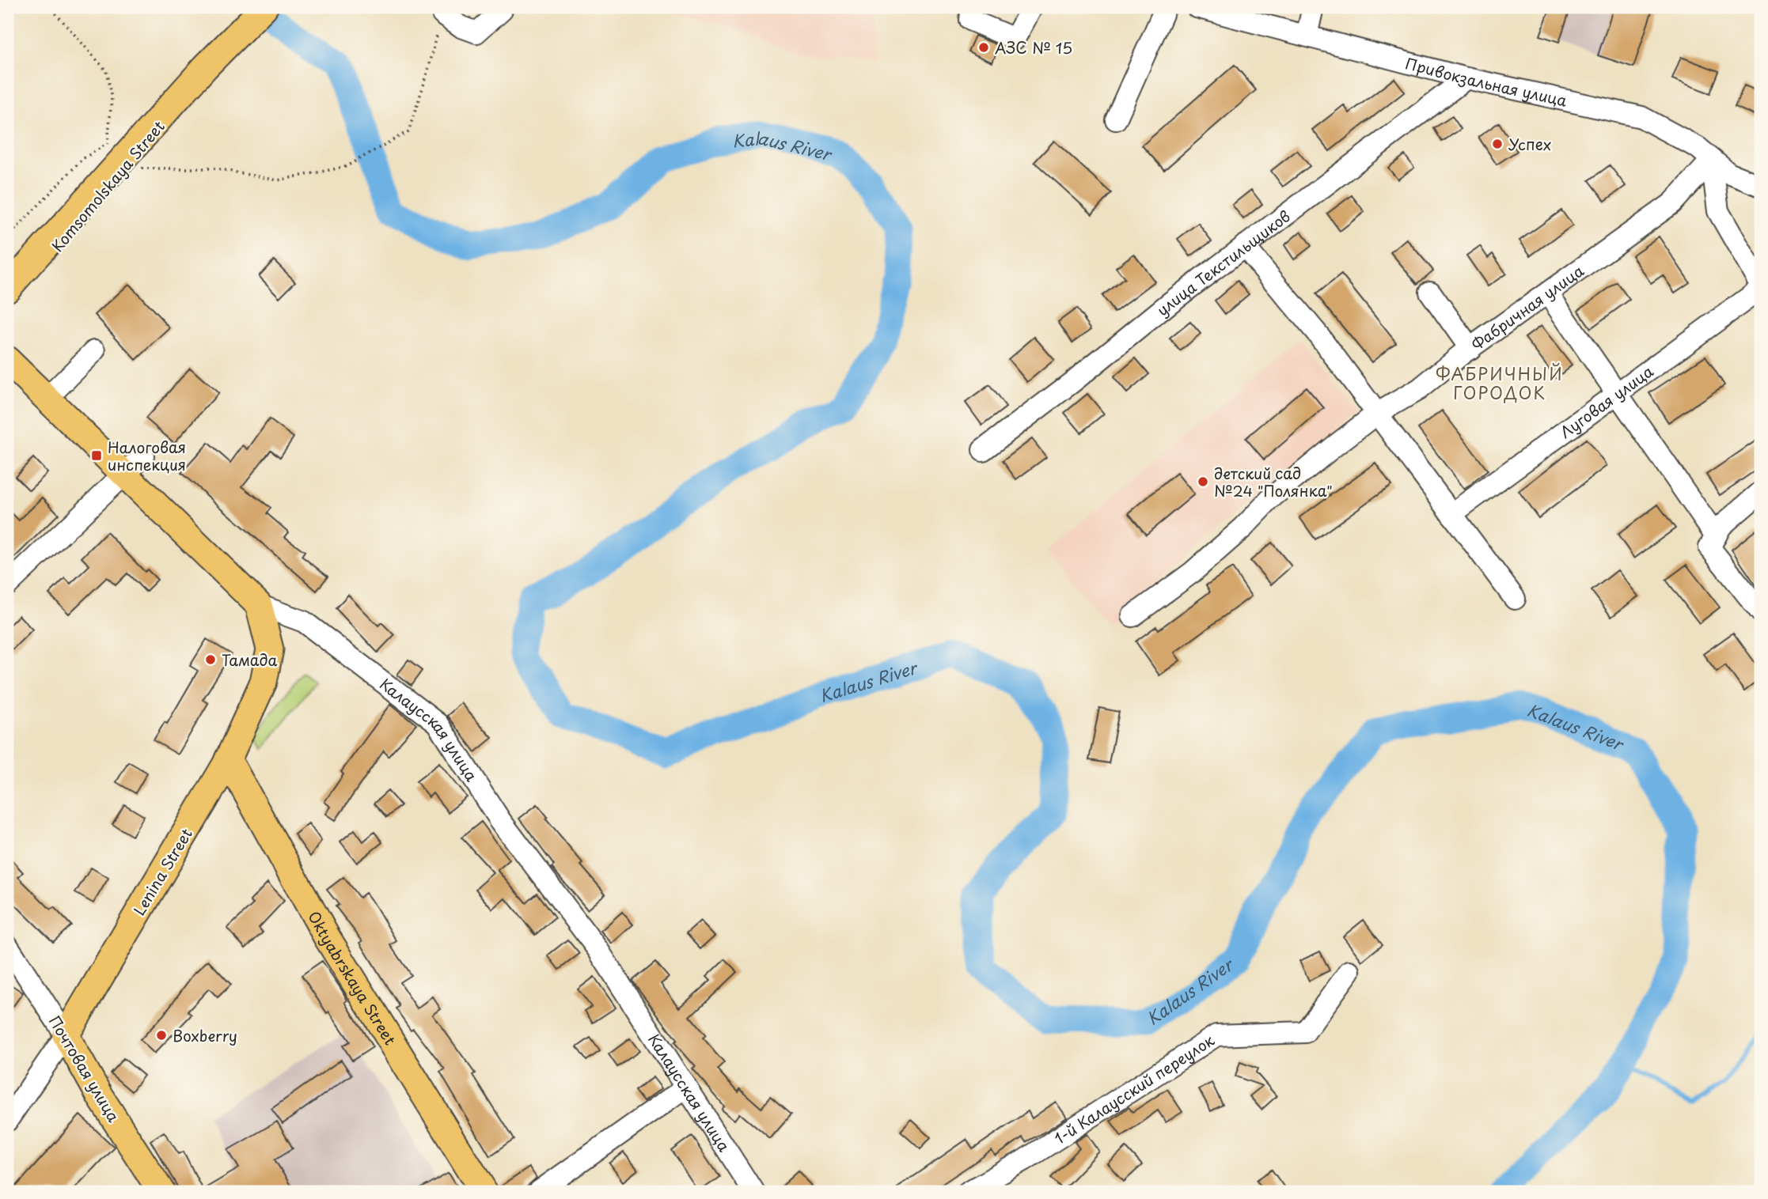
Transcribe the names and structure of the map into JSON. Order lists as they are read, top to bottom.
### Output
{
  "streets": {
    "main road": [
      "Komsomolskaya Street",
      "Калаусская улица",
      "Lenina Street",
      "Oktyabrskaya Street",
      "Почтовая улица"
    ],
    "street": [
      "Привокзальная улица",
      "улица Текстильщиков",
      "Фабричная улица",
      "Луговая улица",
      "1-й Калаусский переулок"
    ]
  },
  "crossings": [
    ["Привокзальная улица", "улица Текстильщиков"],
    ["Привокзальная улица", "Фабричная улица"],
    ["Калаусская улица", "Lenina Street"],
    ["Lenina Street", "Oktyabrskaya Street"],
    ["Lenina Street", "Почтовая улица"]
  ],
  "districts": ["ФАБРИЧНЫЙ ГОРОДОК"],
  "water": ["Kalaus River"],
  "places": {
    "other": [
      "АЗС № 15",
      "Успех",
      "детский сад №24 \"Полянка\"",
      "Тамада",
      "Boxberry"
    ],
    "transit": ["Налоговая инспекция"]
  }
}
